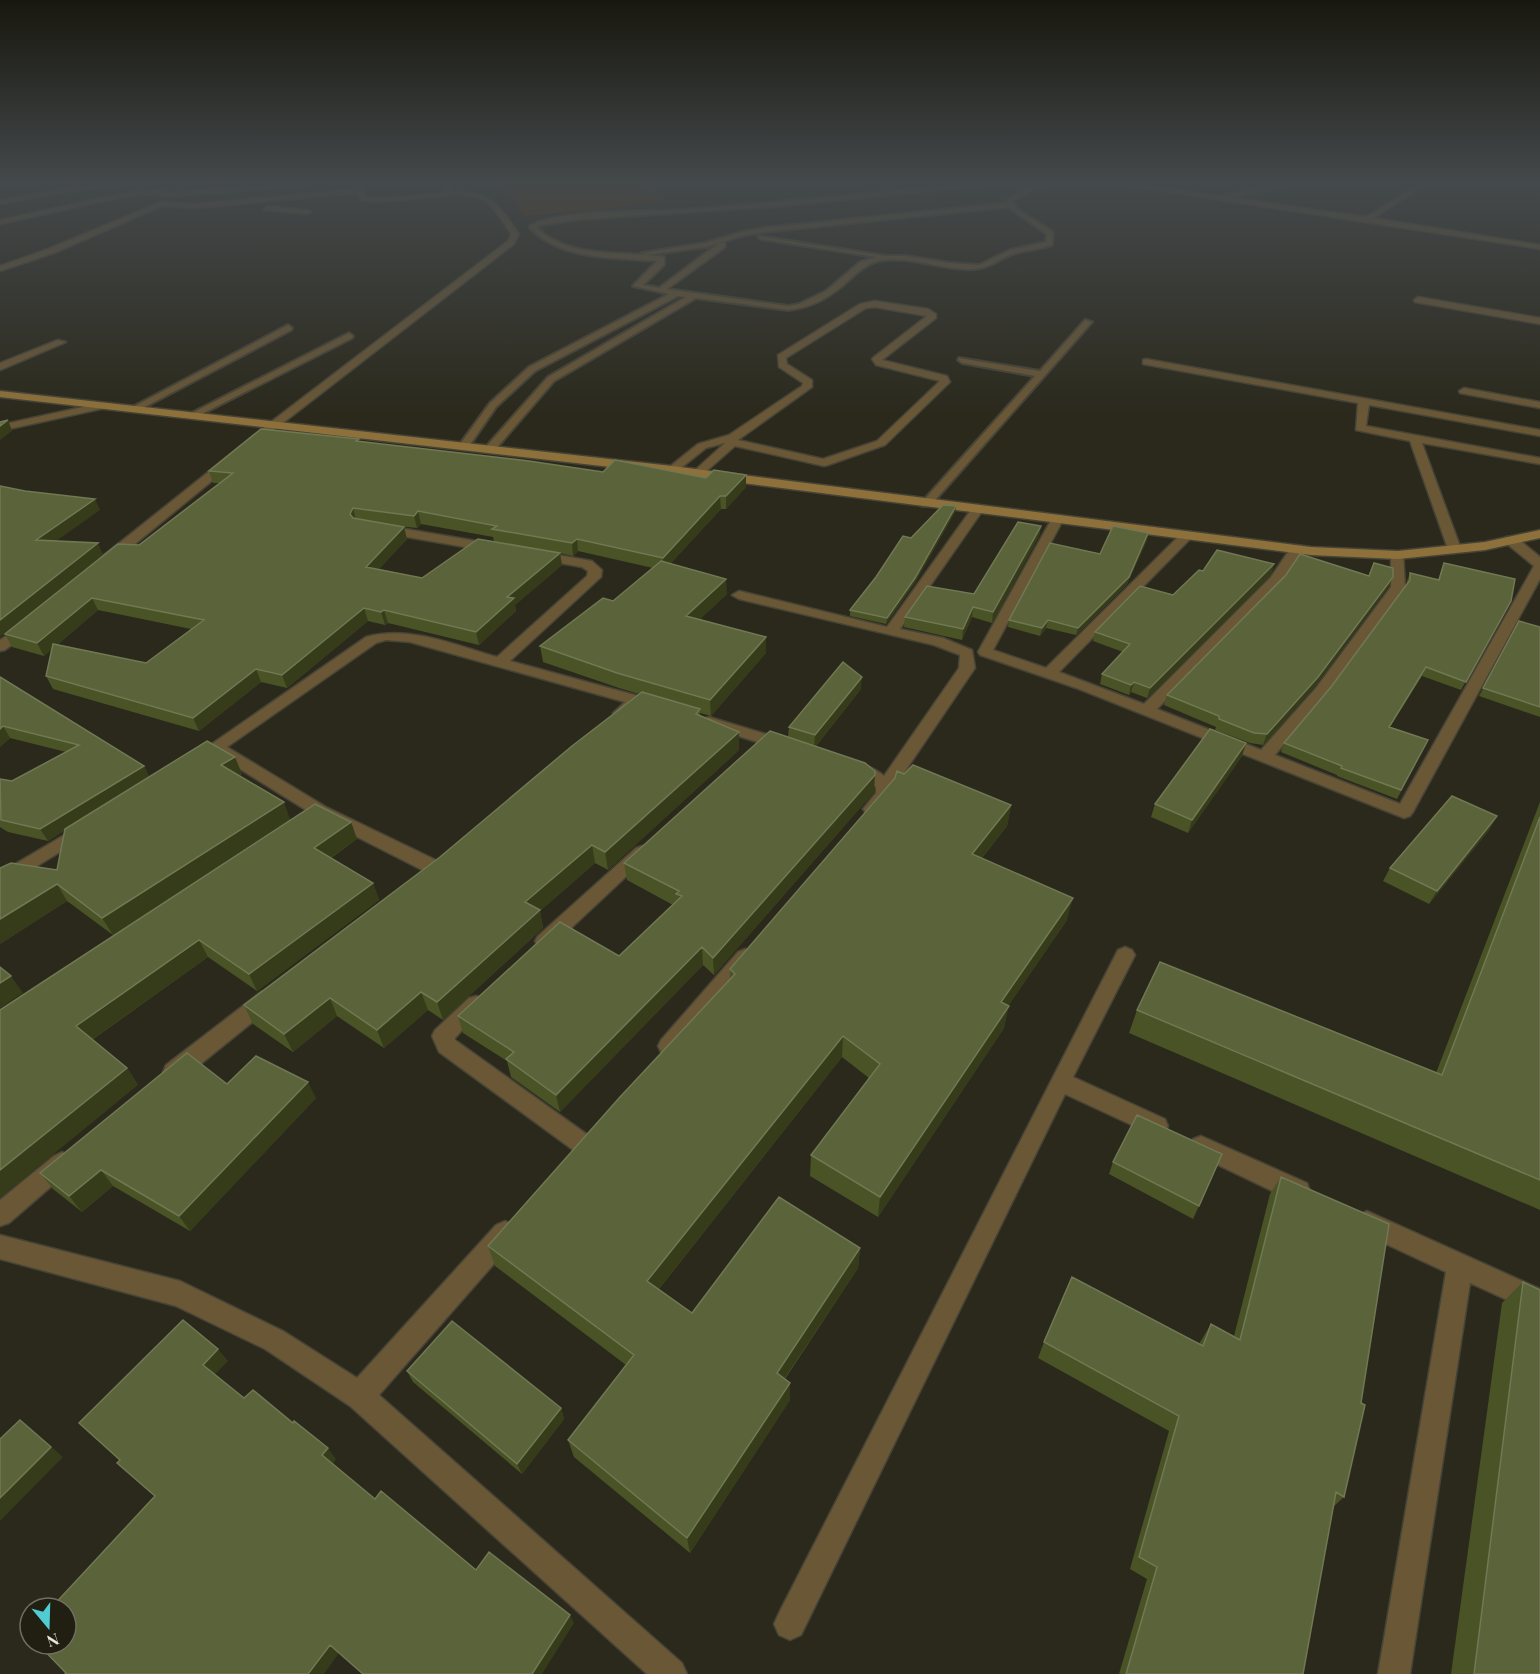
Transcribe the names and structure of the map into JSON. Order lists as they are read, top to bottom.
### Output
{
  "north": "bottom"
}
